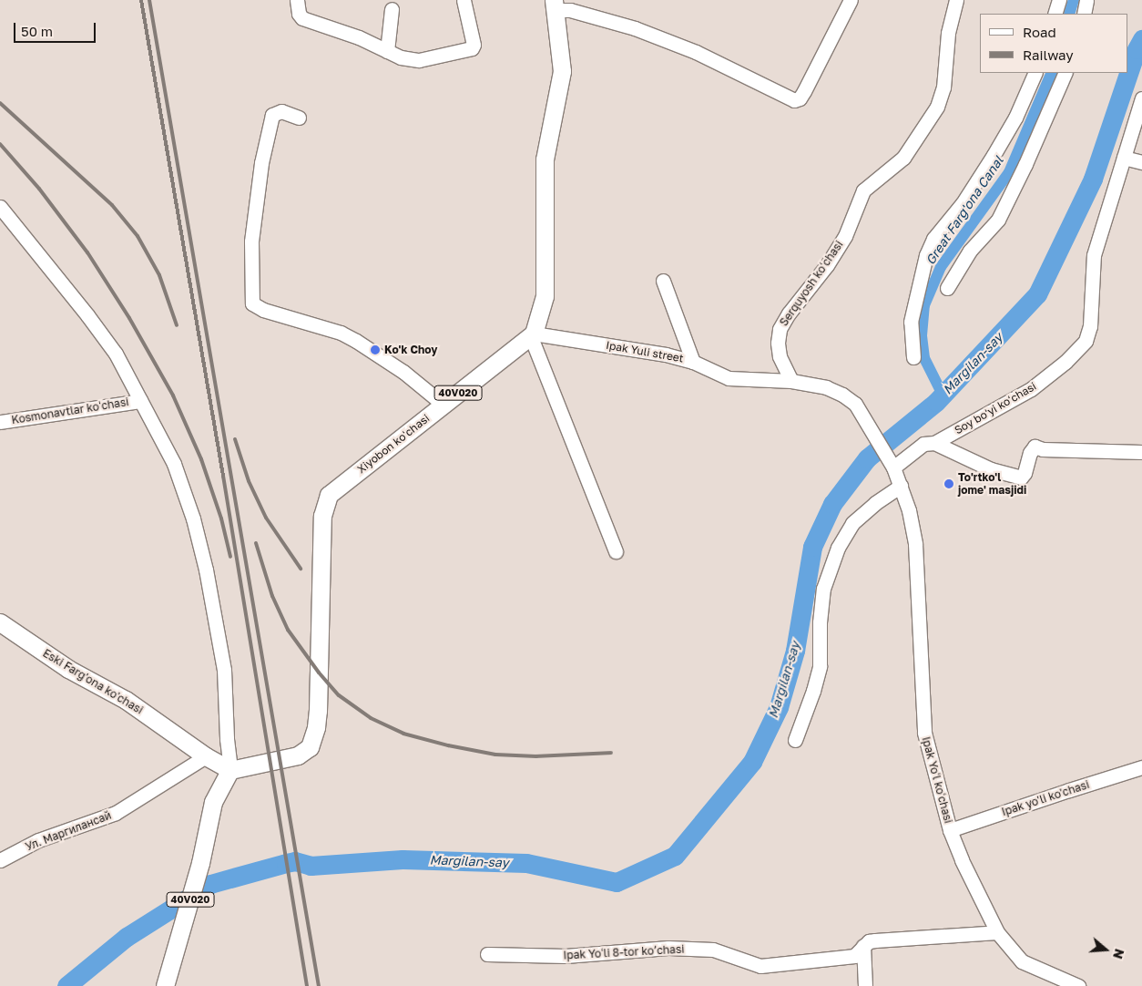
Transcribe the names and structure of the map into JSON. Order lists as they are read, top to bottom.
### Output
{
  "streets": {
    "main road": ["40V020", "Xiyobon koʻchasi", "Eski Farg'ona ko'chasi"],
    "street": [
      "Serquyosh koʻchasi",
      "Ipak Yuli street",
      "Soy boʻyi koʻchasi",
      "Kosmonavtlar koʻchasi",
      "Ipak Yoʻl koʻchasi",
      "Ipak yo'li ko'chasi",
      "Ул. Маргилансай",
      "Ipak Yoʻli 8-tor koʼchasi"
    ]
  },
  "crossings": [
    ["Serquyosh koʻchasi", "Ipak Yuli street"],
    ["Ipak Yuli street", "Xiyobon koʻchasi"],
    ["Ipak Yuli street", "Ipak Yoʻl koʻchasi"],
    ["40V020", "Xiyobon koʻchasi"],
    ["40V020", "Eski Farg'ona ko'chasi"],
    ["Soy boʻyi koʻchasi", "Ipak Yoʻl koʻchasi"],
    ["Xiyobon koʻchasi", "Eski Farg'ona ko'chasi"],
    ["Eski Farg'ona ko'chasi", "Ул. Маргилансай"],
    ["Ipak Yoʻl koʻchasi", "Ipak yo'li ko'chasi"],
    ["Ipak Yoʻl koʻchasi", "Ipak Yoʻli 8-tor koʼchasi"]
  ],
  "water": ["Great Farg'ona Canal", "Margilan-say"],
  "places": ["Ko'k Choy", "To'rtko'l jome' masjidi"],
  "legend": ["Road", "Railway"],
  "scale_bar": "50 m",
  "north": "right"
}
